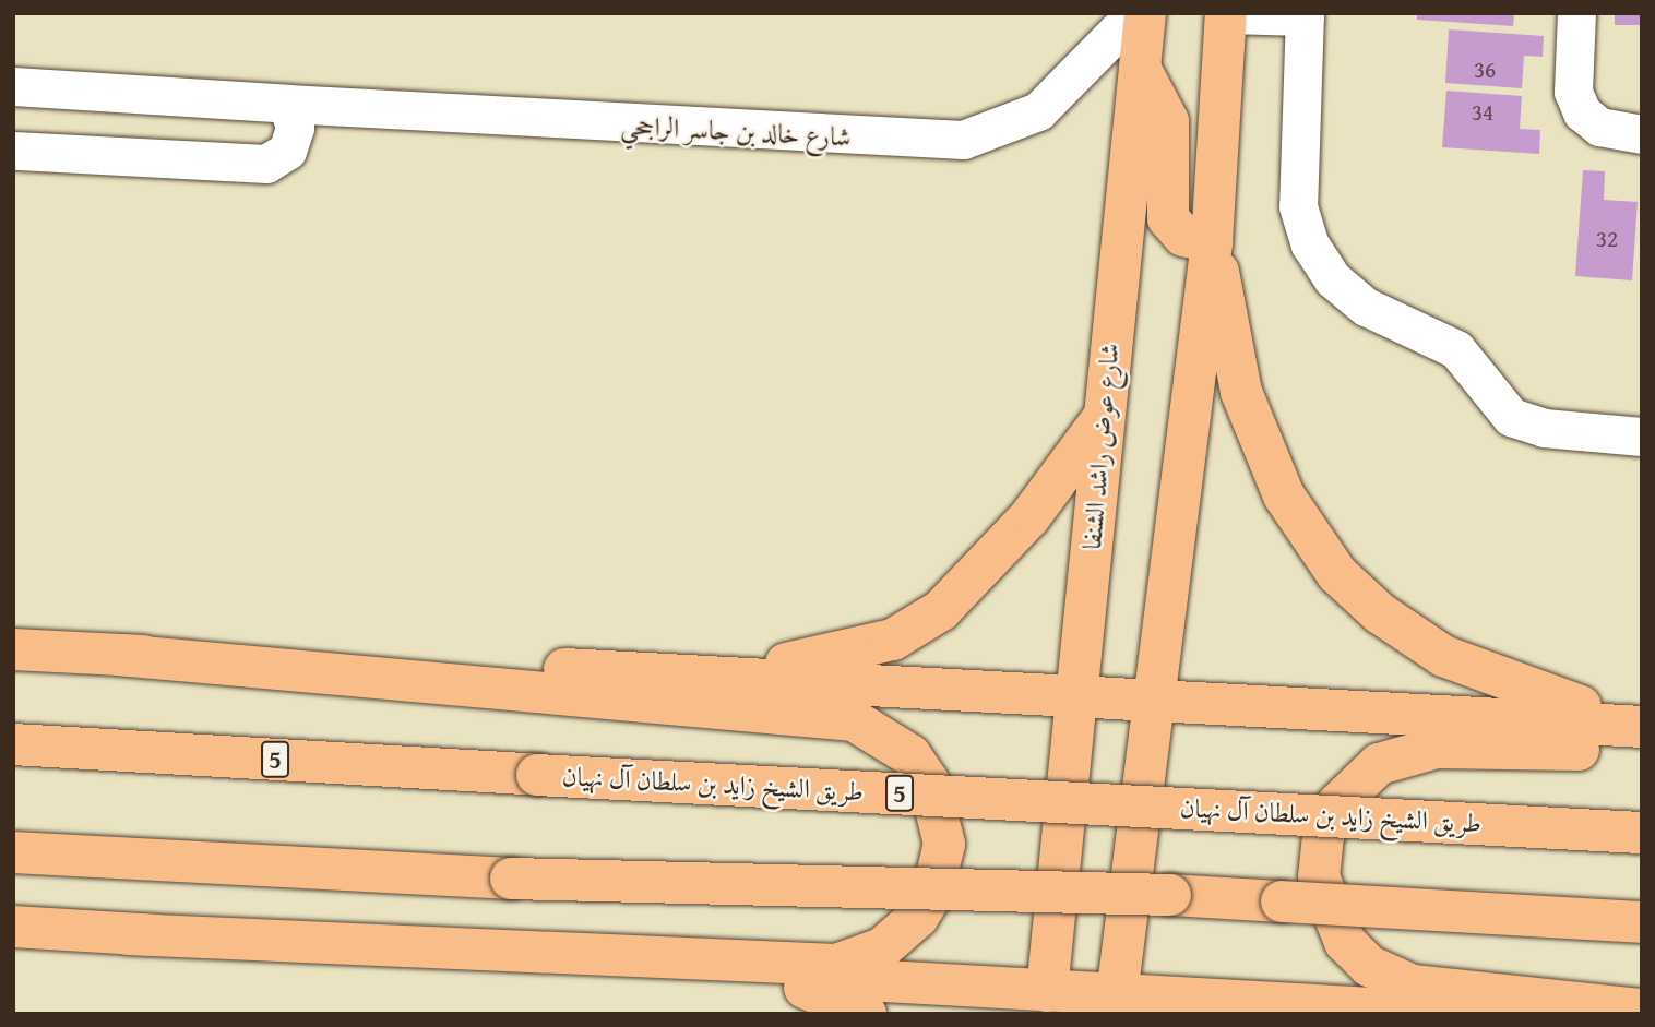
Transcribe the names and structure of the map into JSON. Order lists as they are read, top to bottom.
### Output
{
  "streets": {
    "main road": ["شارع عوض راشد الشنفا", "5", "طريق الشيخ زايد بن سلطان آل نهيان"],
    "street": ["شارع خالد بن جاسر الراجحي"]
  },
  "crossings": [
    ["شارع خالد بن جاسر الراجحي", "شارع عوض راشد الشنفا"]
  ],
  "house_numbers": ["36", "34", "32"]
}
